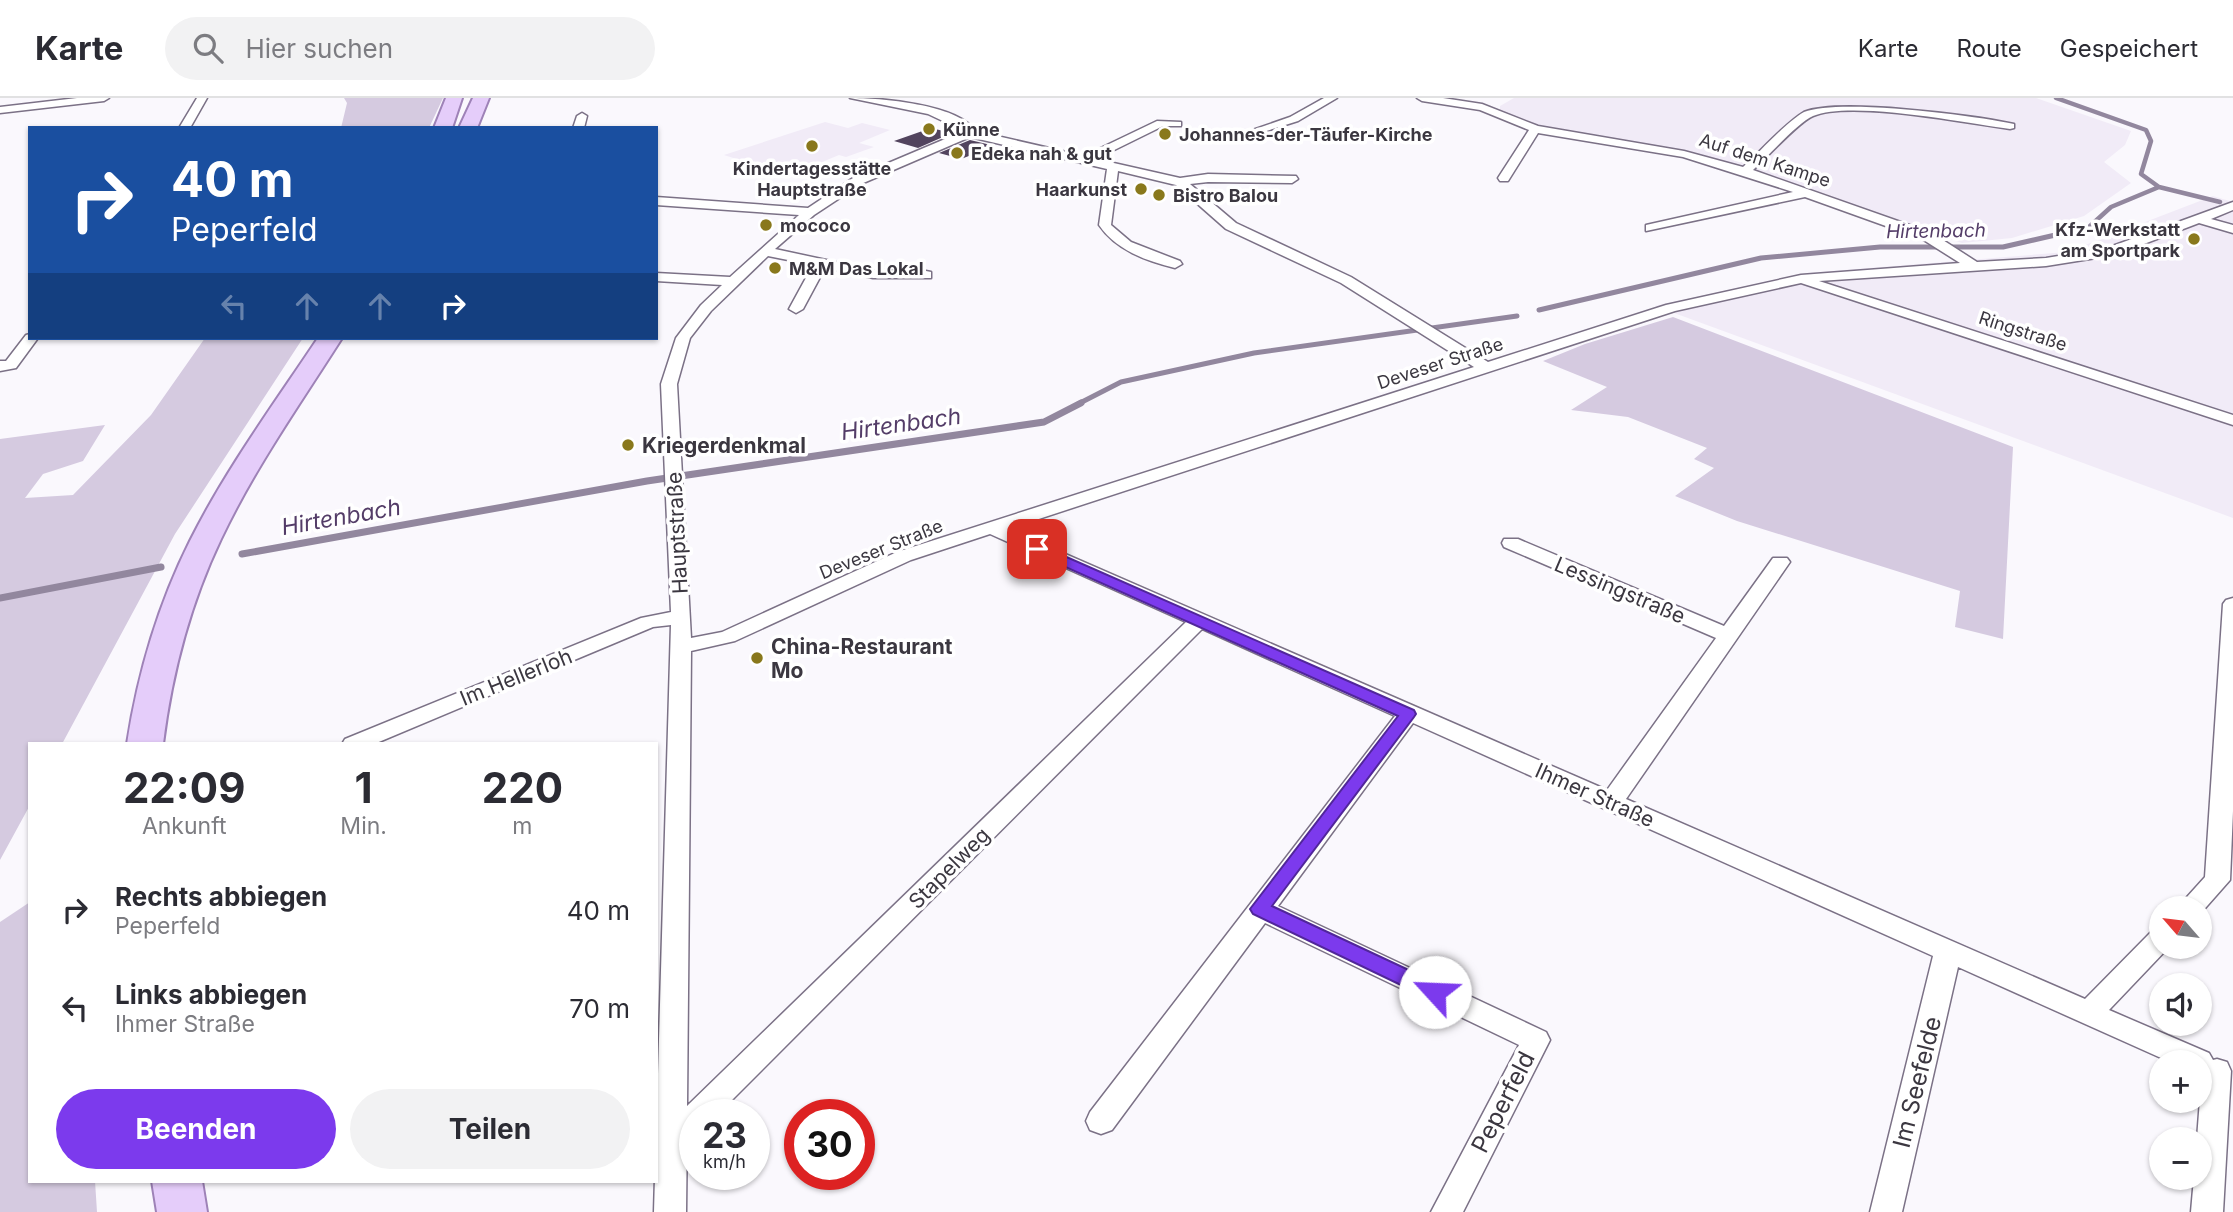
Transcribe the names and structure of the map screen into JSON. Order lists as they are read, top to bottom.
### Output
{
  "streets": {
    "street": [
      "Auf dem Kampe",
      "Ringstraße",
      "Deveser Straße",
      "Hauptstraße",
      "Lessingstraße",
      "Im Hellerloh",
      "Ihmer Straße",
      "Stapelweg",
      "Im Seefelde",
      "Peperfeld"
    ]
  },
  "crossings": [
    ["Auf dem Kampe", "Deveser Straße"],
    ["Ringstraße", "Deveser Straße"],
    ["Deveser Straße", "Hauptstraße"],
    ["Deveser Straße", "Ihmer Straße"],
    ["Hauptstraße", "Im Hellerloh"],
    ["Hauptstraße", "Stapelweg"],
    ["Ihmer Straße", "Stapelweg"],
    ["Ihmer Straße", "Im Seefelde"]
  ],
  "water": ["Hirtenbach"],
  "places": [
    "Künne",
    "Johannes-der-Täufer-Kirche",
    "Kindertagesstätte Hauptstraße",
    "Edeka nah & gut",
    "Haarkunst",
    "Bistro Balou",
    "mococo",
    "Kfz-Werkstatt am Sportpark",
    "M&M Das Lokal",
    "Kriegerdenkmal",
    "China-Restaurant Mo"
  ],
  "north": "top left",
  "page": {
    "header": "Karte",
    "search": "Hier suchen",
    "nav": ["Karte", "Route", "Gespeichert"],
    "turn": ["40 m", "Peperfeld"],
    "eta": [
      "22:09",
      "Ankunft",
      "1",
      "Min.",
      "220",
      "m"
    ],
    "list": [
      {
        "name": "Rechts abbiegen",
        "note": "Peperfeld",
        "value": "40 m"
      },
      {
        "name": "Links abbiegen",
        "note": "Ihmer Straße",
        "value": "70 m"
      }
    ],
    "map_buttons": ["+", "−"],
    "buttons": ["Beenden", "Teilen"],
    "speed": "23 km/h",
    "limit": "30"
  }
}
